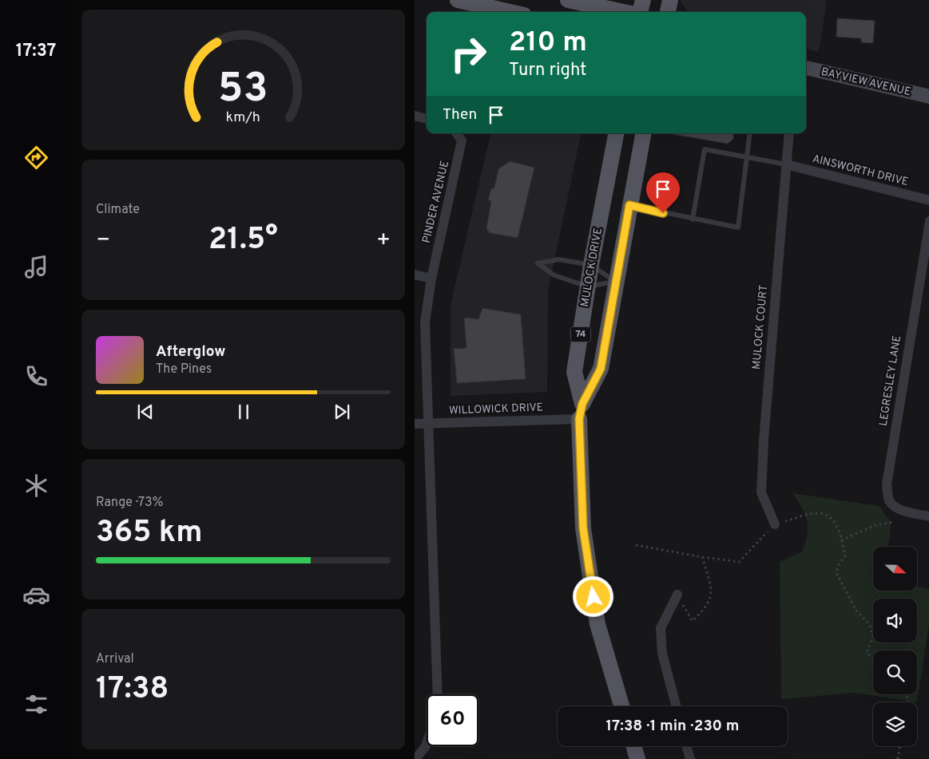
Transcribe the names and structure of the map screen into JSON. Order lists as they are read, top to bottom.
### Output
{
  "streets": {
    "main road": ["BAYVIEW AVENUE", "MULOCK DRIVE", "74"],
    "street": [
      "AINSWORTH DRIVE",
      "PINDER AVENUE",
      "MULOCK COURT",
      "LEGRESLEY LANE",
      "WILLOWICK DRIVE"
    ]
  },
  "crossings": [
    ["AINSWORTH DRIVE", "MULOCK COURT"],
    ["PINDER AVENUE", "WILLOWICK DRIVE"],
    ["MULOCK DRIVE", "WILLOWICK DRIVE"]
  ],
  "north": "right",
  "page": {
    "tabs": "17:37",
    "turn": ["210 m", "Turn right"],
    "then": "Then",
    "tile": [
      "Climate",
      ["Range · 73%", "365 km"],
      ["Arrival", "17:38"]
    ],
    "heat": ["−", "21.5°", "+"],
    "song": ["Afterglow", "The Pines"],
    "limit": "60",
    "trip": "17:38 · 1 min · 230 m",
    "gauge": ["53", "km/h"]
  }
}
